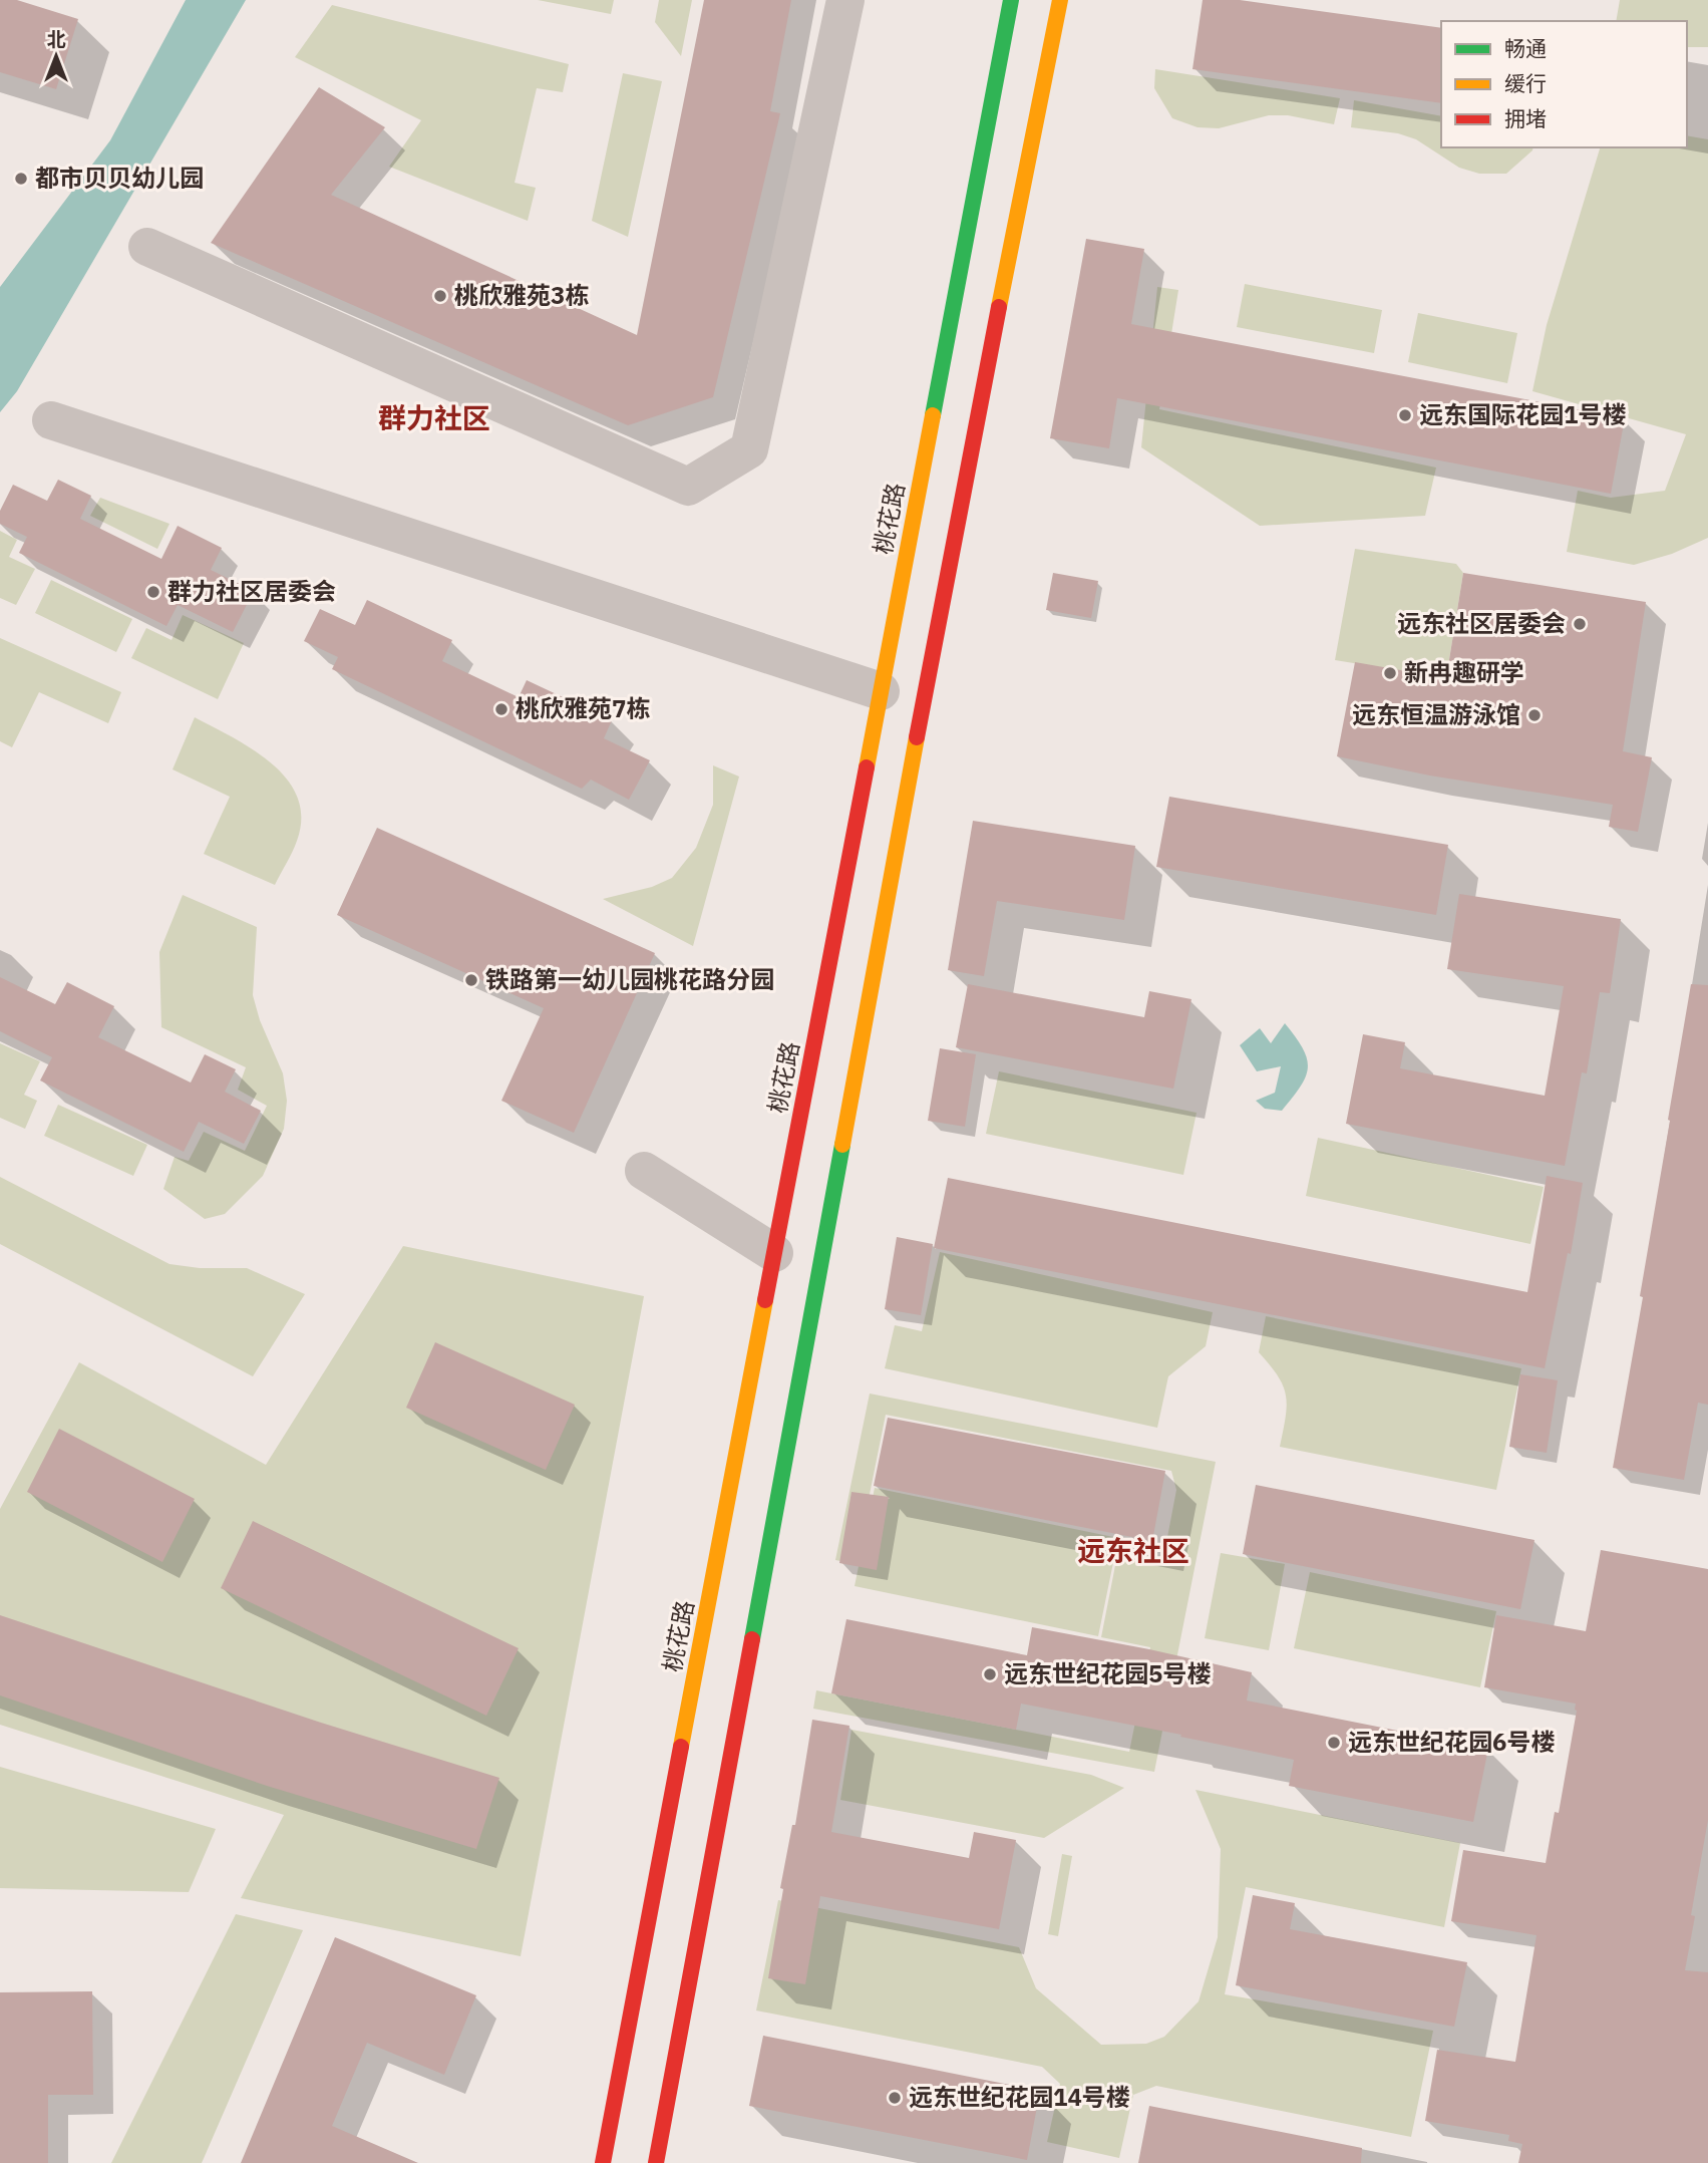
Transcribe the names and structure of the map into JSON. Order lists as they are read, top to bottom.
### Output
{
  "streets": {
    "main road": ["桃花路"]
  },
  "districts": ["群力社区", "远东社区"],
  "places": [
    "都市贝贝幼儿园",
    "桃欣雅苑3栋",
    "远东国际花园1号楼",
    "群力社区居委会",
    "远东社区居委会",
    "新冉趣研学",
    "桃欣雅苑7栋",
    "远东恒温游泳馆",
    "铁路第一幼儿园桃花路分园",
    "远东世纪花园5号楼",
    "远东世纪花园6号楼",
    "远东世纪花园14号楼"
  ],
  "legend": ["畅通", "缓行", "拥堵"],
  "north": "top"
}
